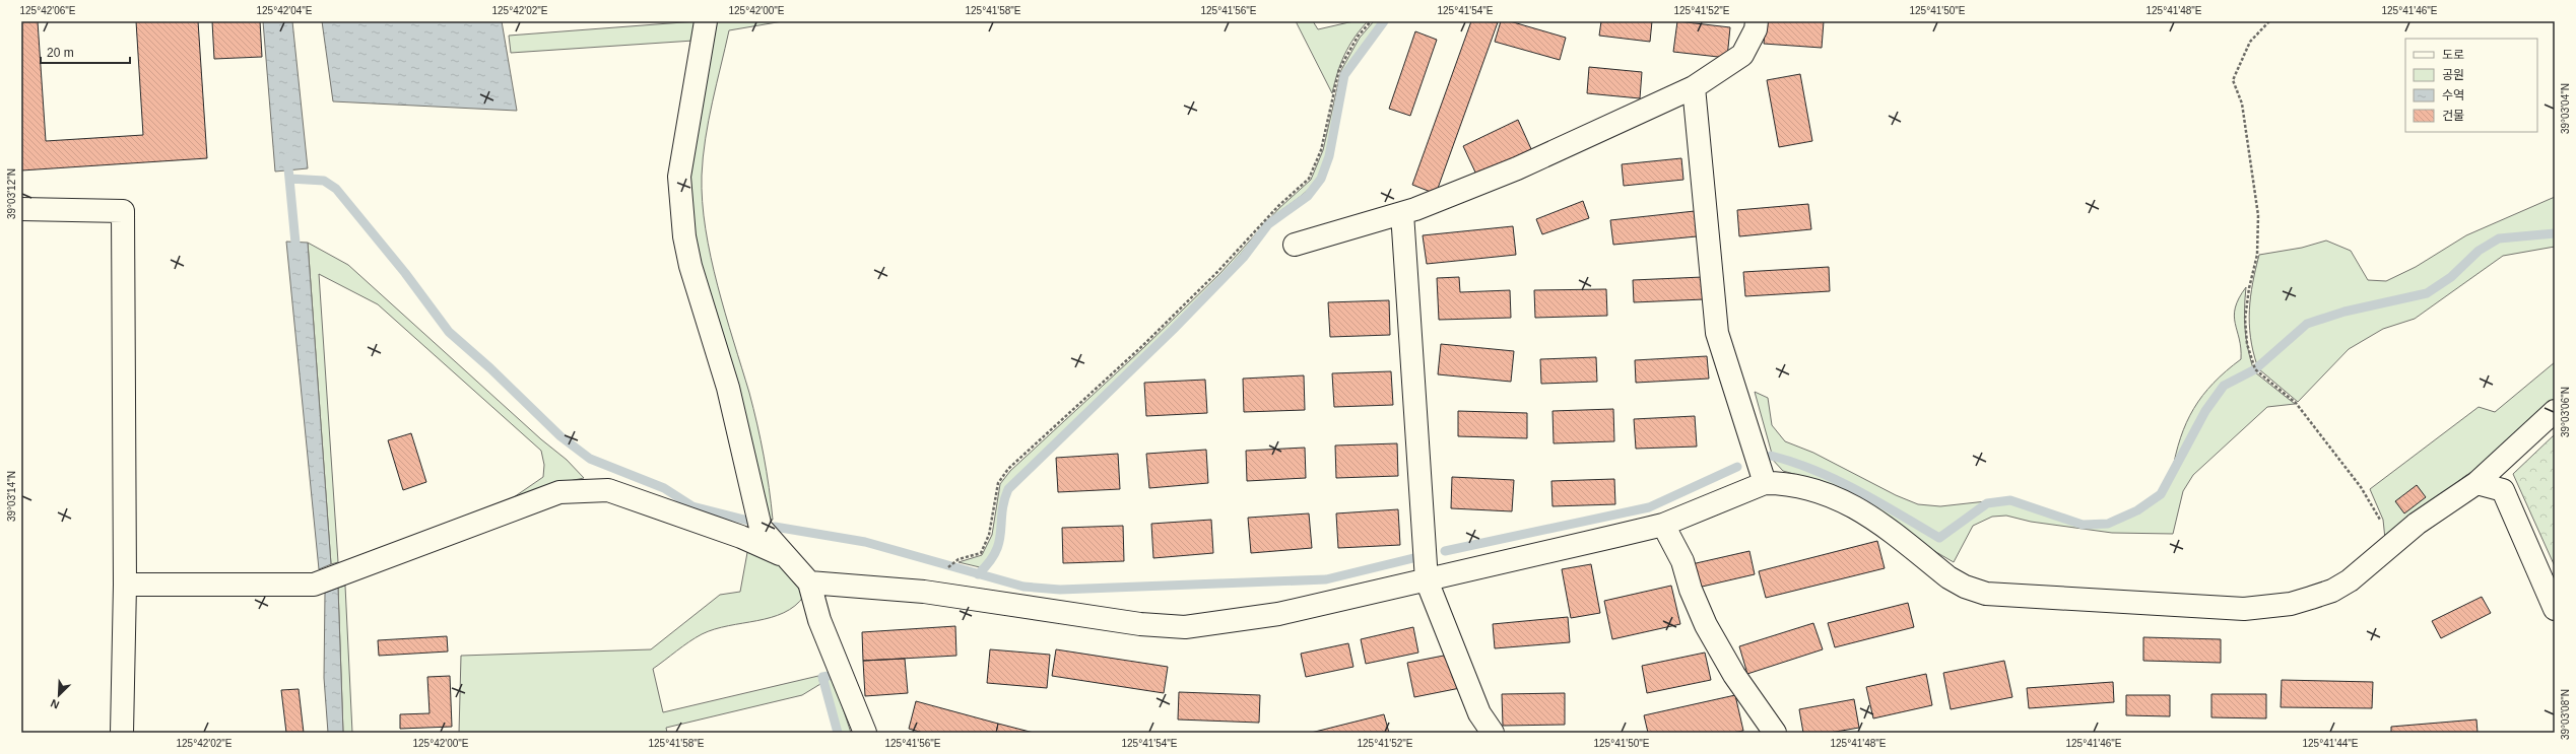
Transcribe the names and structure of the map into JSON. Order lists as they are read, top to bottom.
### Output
{
  "legend": [
    "도로",
    "공원",
    "수역",
    "건물"
  ],
  "scale_bar": "20 m",
  "north": "bottom left",
  "coordinates": [
    "125°42'06\"E",
    "125°42'04\"E",
    "125°42'02\"E",
    "125°42'00\"E",
    "125°41'58\"E",
    "125°41'56\"E",
    "125°41'54\"E",
    "125°41'52\"E",
    "125°41'50\"E",
    "125°41'48\"E",
    "125°41'46\"E",
    "39°03'04\"N",
    "39°03'12\"N",
    "39°03'06\"N",
    "39°03'14\"N",
    "39°03'08\"N",
    "125°41'44\"E"
  ]
}
